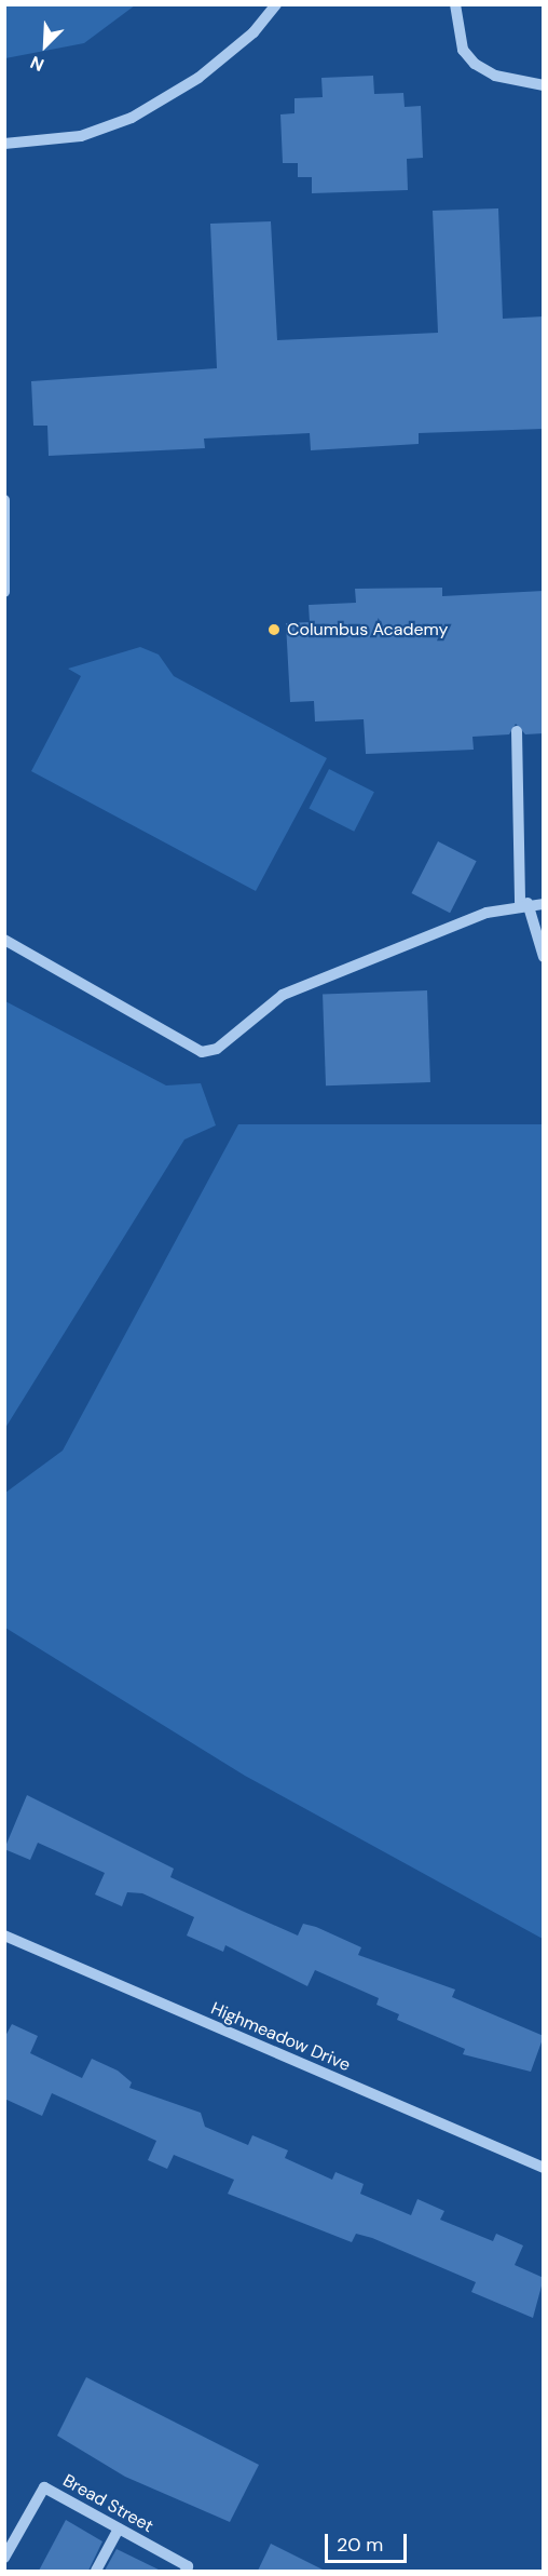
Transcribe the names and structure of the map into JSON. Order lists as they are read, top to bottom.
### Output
{
  "streets": {
    "street": ["Highmeadow Drive", "Bread Street"]
  },
  "places": ["Columbus Academy"],
  "scale_bar": "20 m",
  "north": "bottom left"
}
